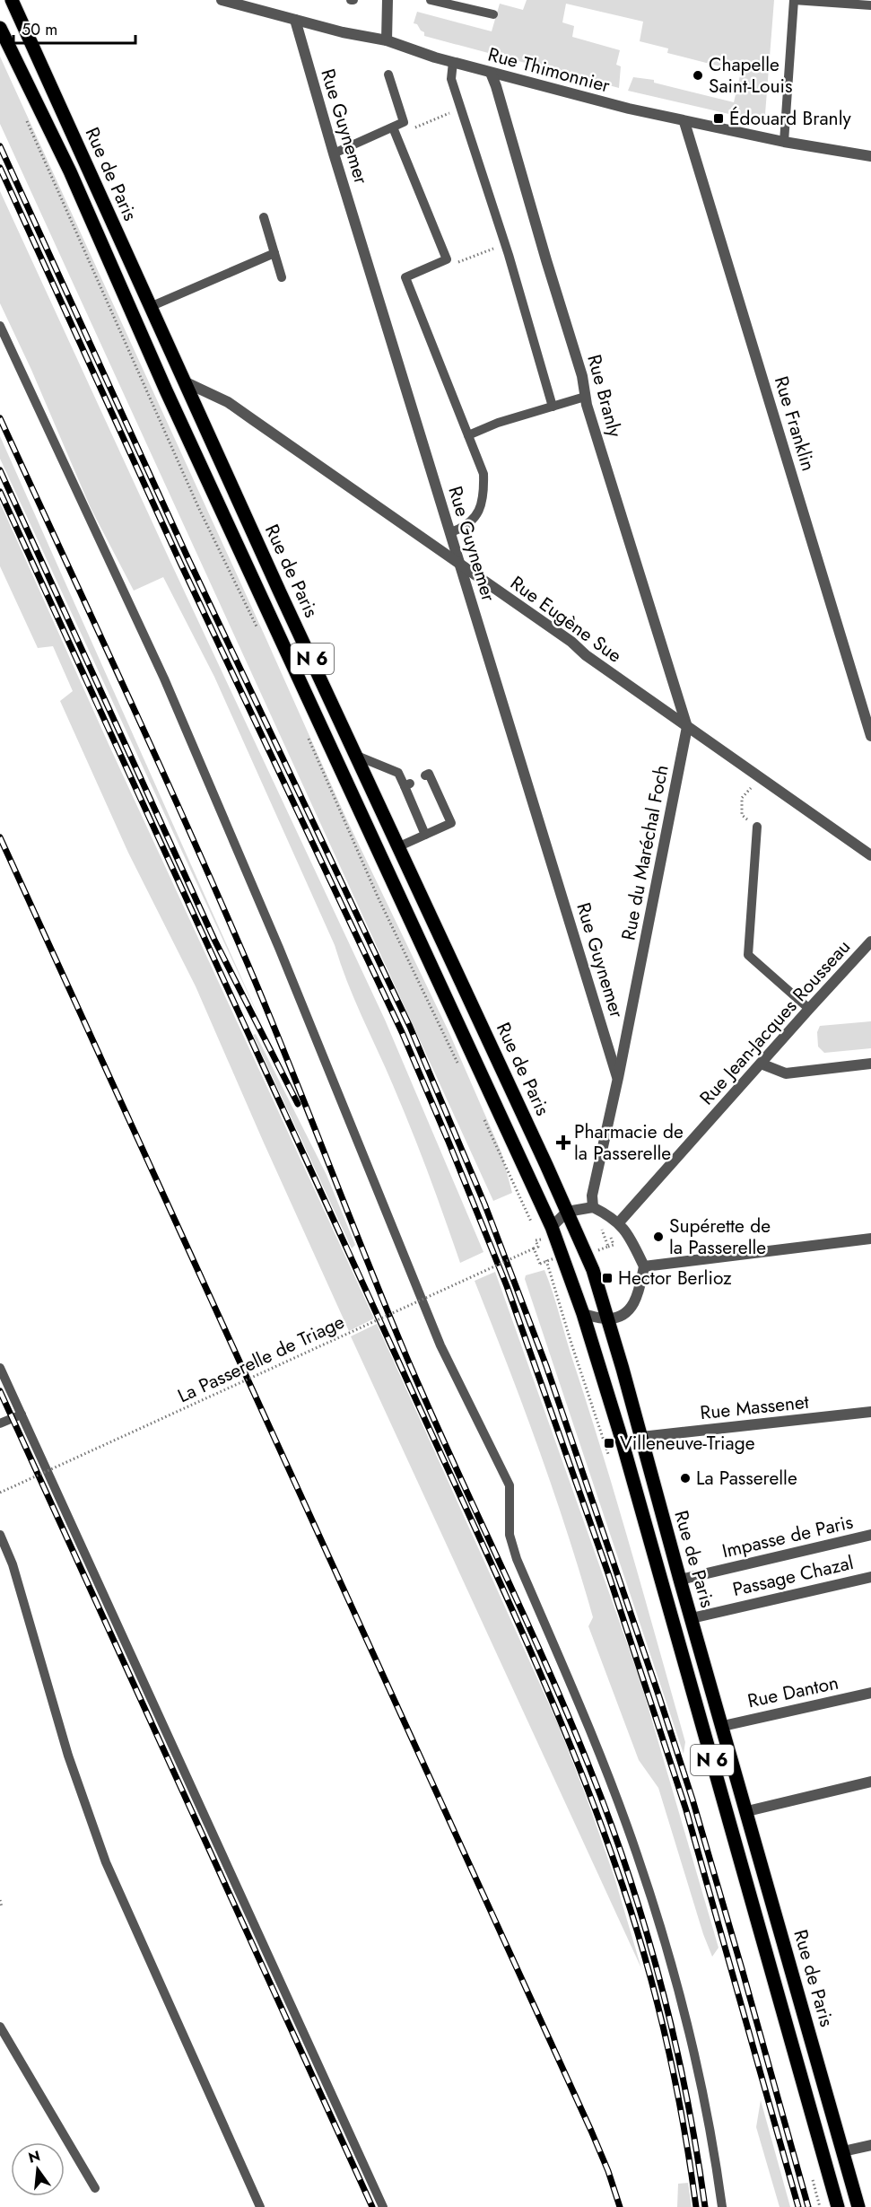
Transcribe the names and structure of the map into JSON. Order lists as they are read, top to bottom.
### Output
{
  "streets": {
    "main road": ["Rue de Paris", "N 6"],
    "street": [
      "Rue Thimonnier",
      "Rue Guynemer",
      "Rue Branly",
      "Rue Franklin",
      "Rue Eugène Sue",
      "Rue du Maréchal Foch",
      "Rue Jean-Jacques Rousseau",
      "Rue Massenet",
      "Impasse de Paris",
      "Passage Chazal",
      "Rue Danton"
    ],
    "path": ["La Passerelle de Triage"]
  },
  "crossings": [
    ["Rue Thimonnier", "Rue Guynemer"],
    ["Rue Thimonnier", "Rue Branly"],
    ["Rue Thimonnier", "Rue Franklin"],
    ["Rue Guynemer", "Rue Eugène Sue"],
    ["Rue Guynemer", "Rue du Maréchal Foch"],
    ["Rue de Paris", "Rue Eugène Sue"],
    ["Rue de Paris", "Rue Massenet"],
    ["Rue de Paris", "Impasse de Paris"],
    ["Rue de Paris", "Passage Chazal"],
    ["Rue de Paris", "Rue Danton"],
    ["Rue Branly", "Rue Eugène Sue"],
    ["Rue Branly", "Rue du Maréchal Foch"],
    ["Rue Eugène Sue", "Rue du Maréchal Foch"]
  ],
  "places": {
    "other": ["Chapelle Saint-Louis", "Supérette de la Passerelle", "La Passerelle"],
    "transit": ["Édouard Branly", "Hector Berlioz", "Villeneuve-Triage"],
    "health": ["Pharmacie de la Passerelle"]
  },
  "scale_bar": "50 m",
  "north": "top"
}
